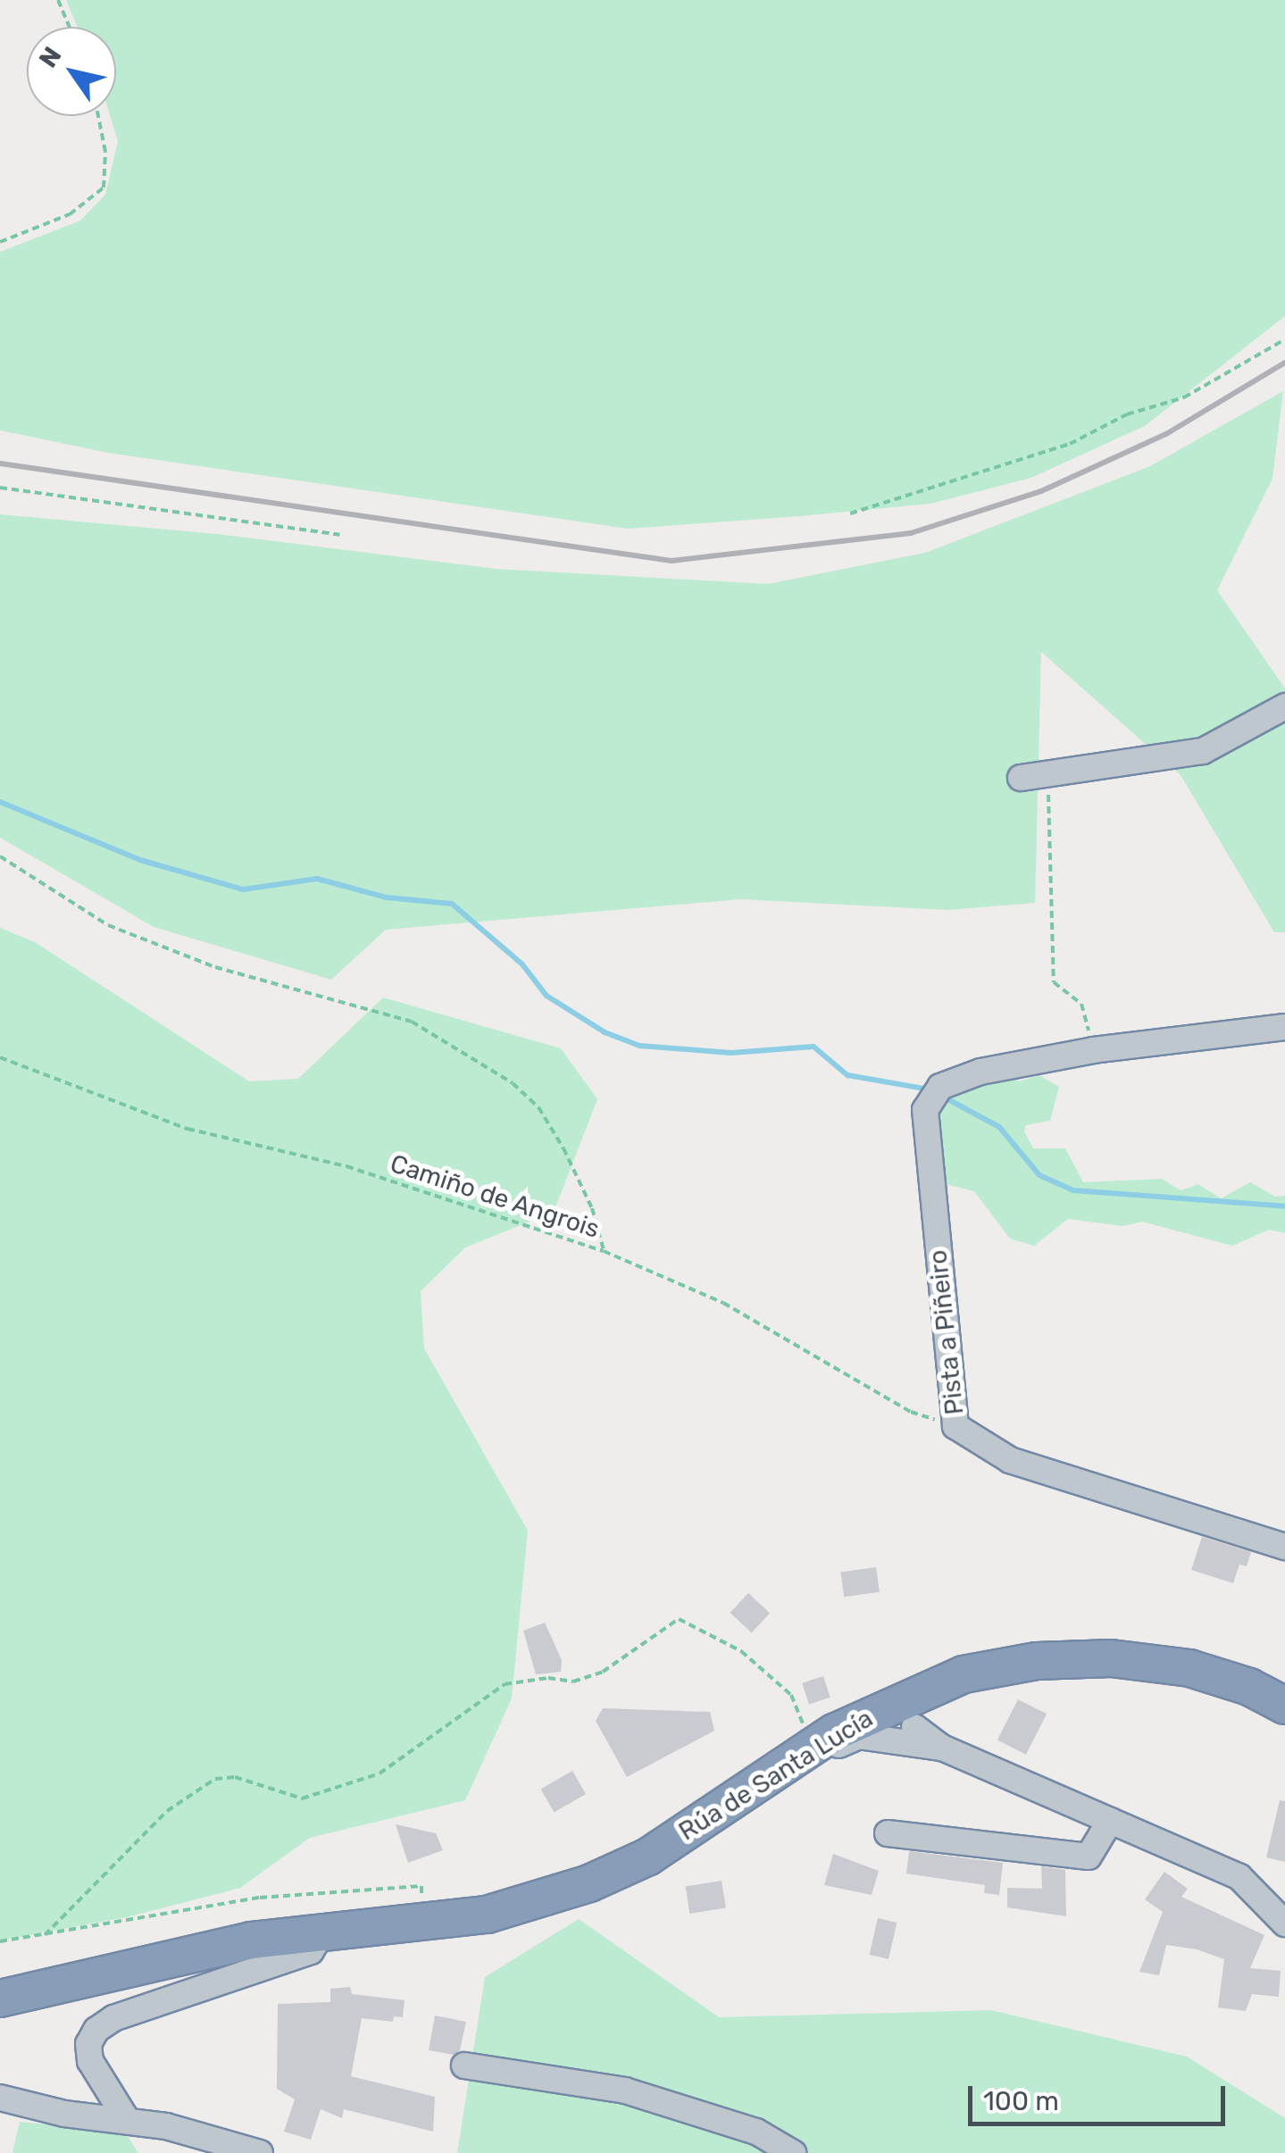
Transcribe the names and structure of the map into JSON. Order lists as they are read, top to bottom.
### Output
{
  "streets": {
    "highway": ["Rúa de Santa Lucía"],
    "street": ["Pista a Piñeiro"],
    "path": ["Camiño de Angrois"]
  },
  "crossings": [
    ["Camiño de Angrois", "Pista a Piñeiro"]
  ],
  "scale_bar": "100 m",
  "north": "top left"
}
